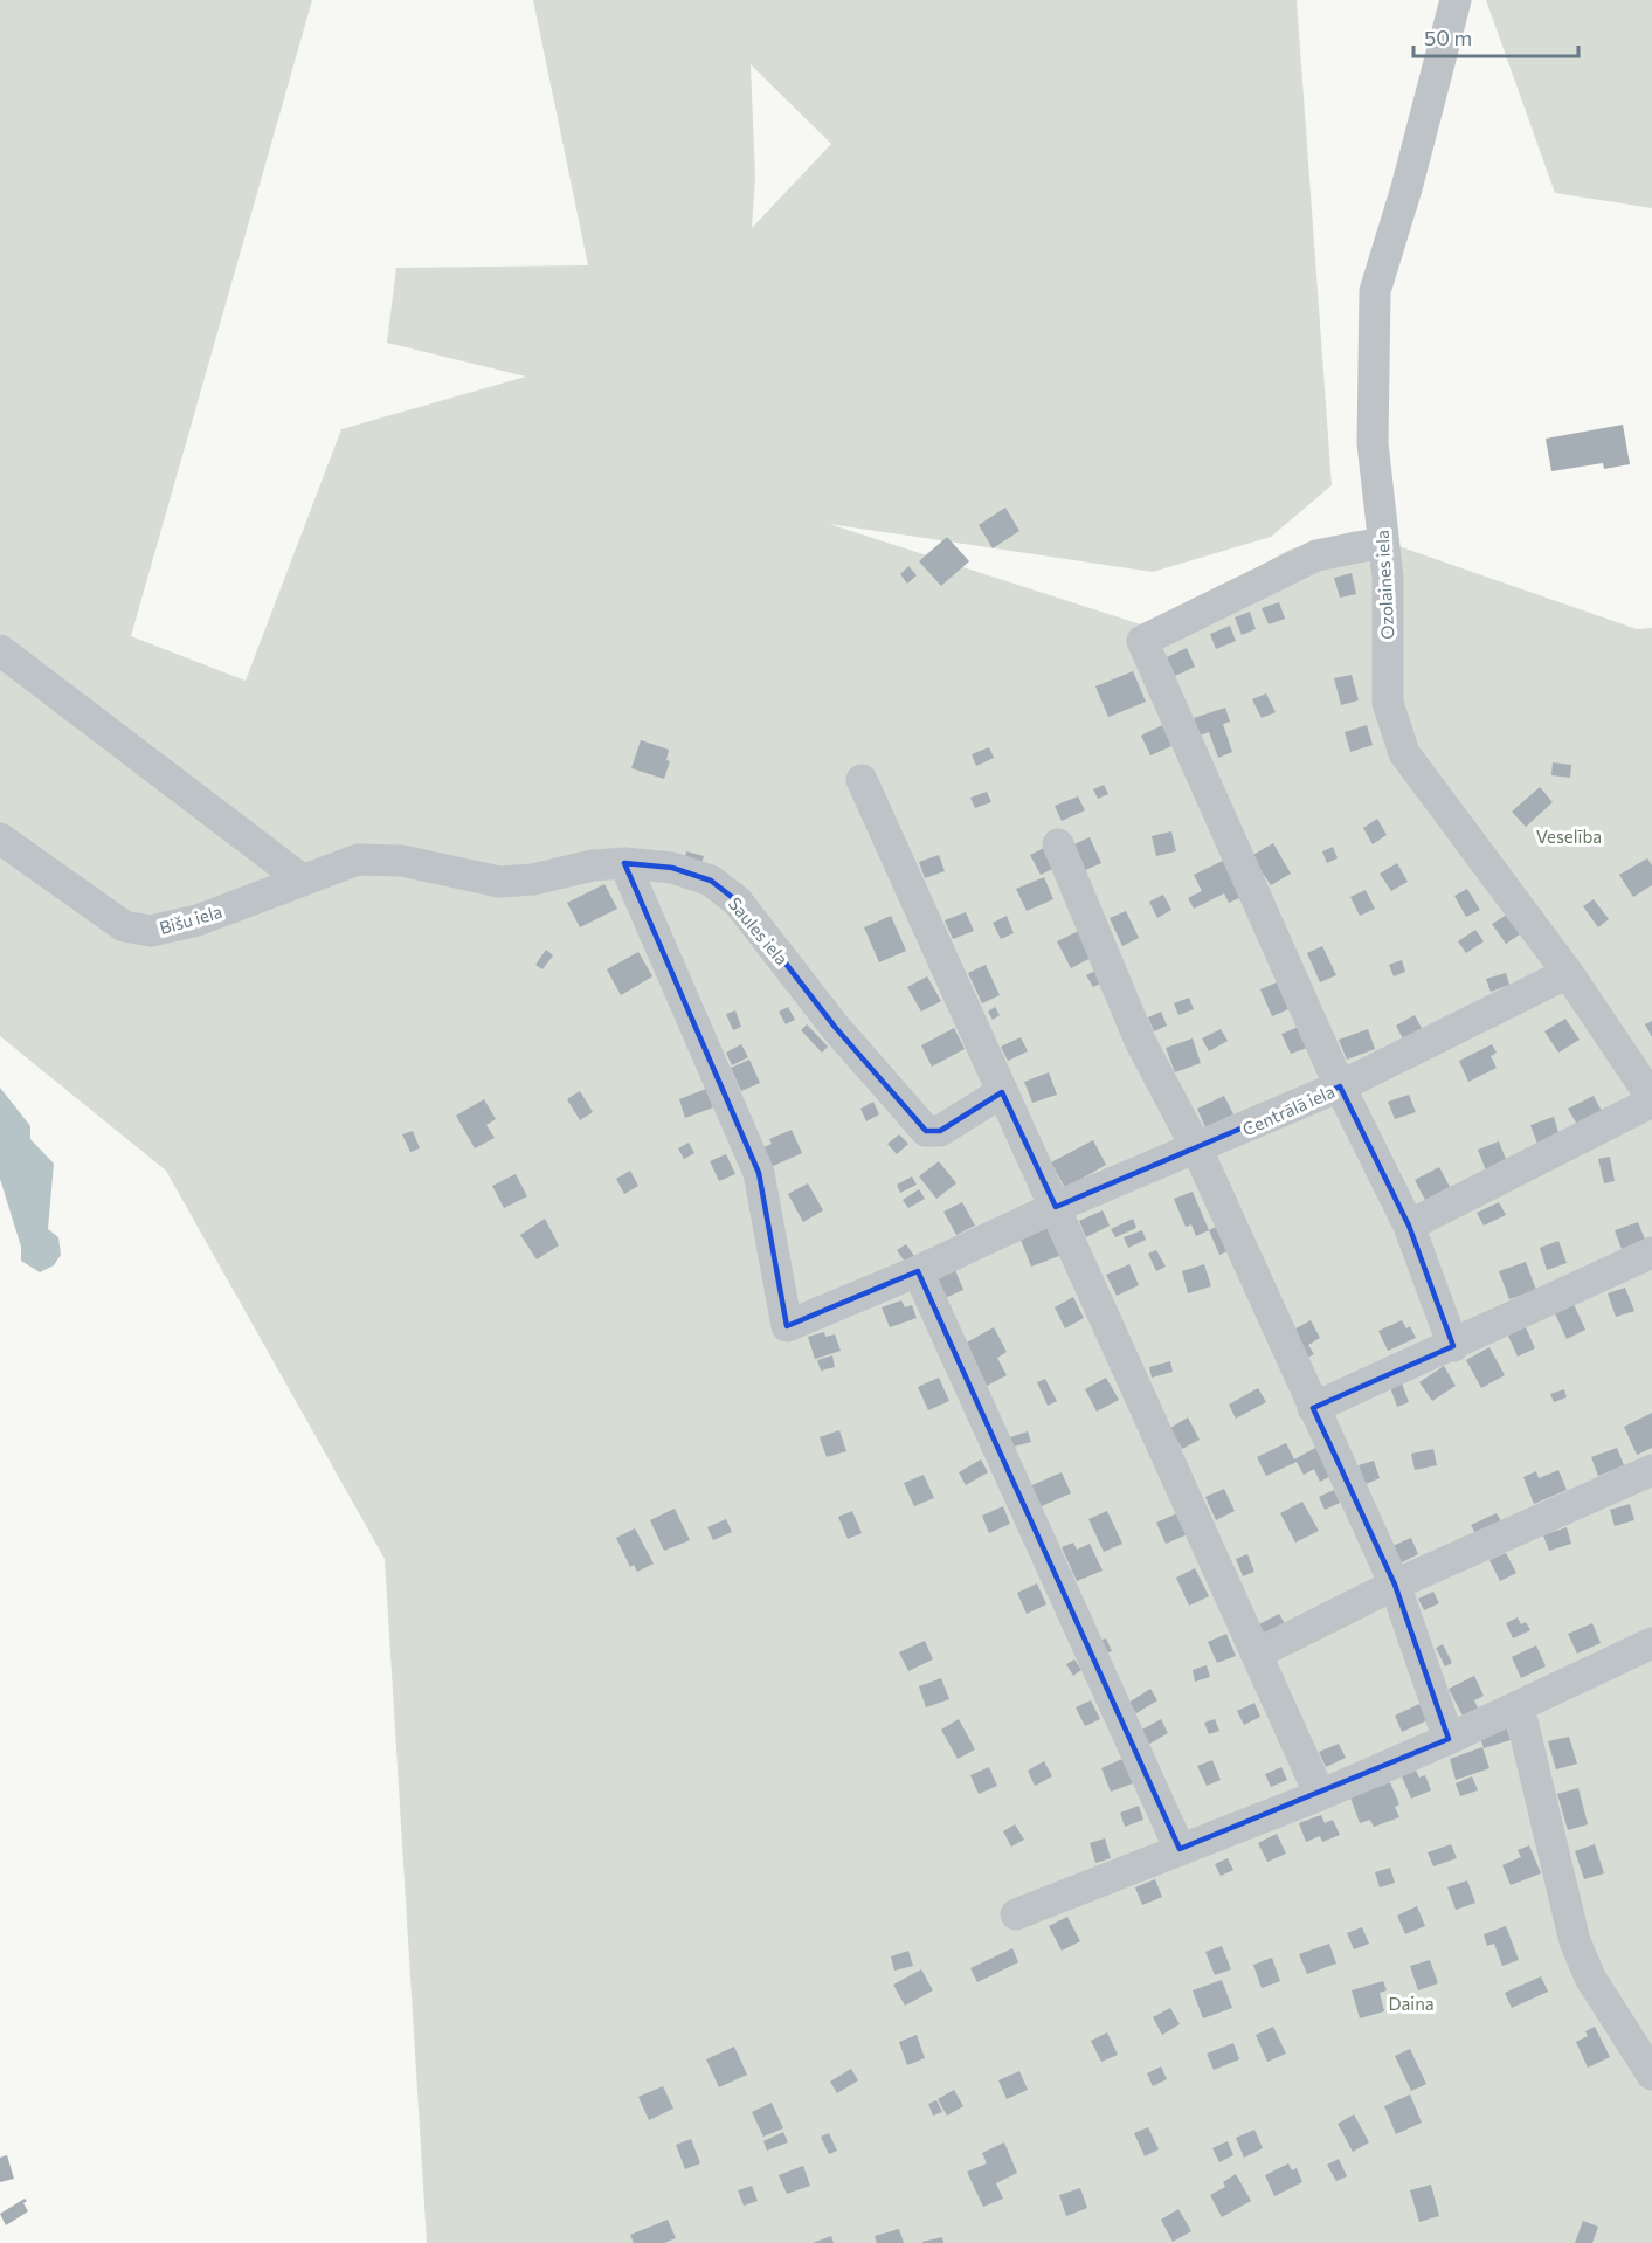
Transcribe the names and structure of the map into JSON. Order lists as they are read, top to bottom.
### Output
{
  "streets": {
    "street": [
      "Ozolaines iela",
      "Bišu iela",
      "Saules iela",
      "Centrālā iela"
    ]
  },
  "crossings": [
    ["Ozolaines iela", "Centrālā iela"],
    ["Bišu iela", "Saules iela"],
    ["Saules iela", "Centrālā iela"]
  ],
  "parks": ["Veselība", "Daina"],
  "scale_bar": "50 m"
}
